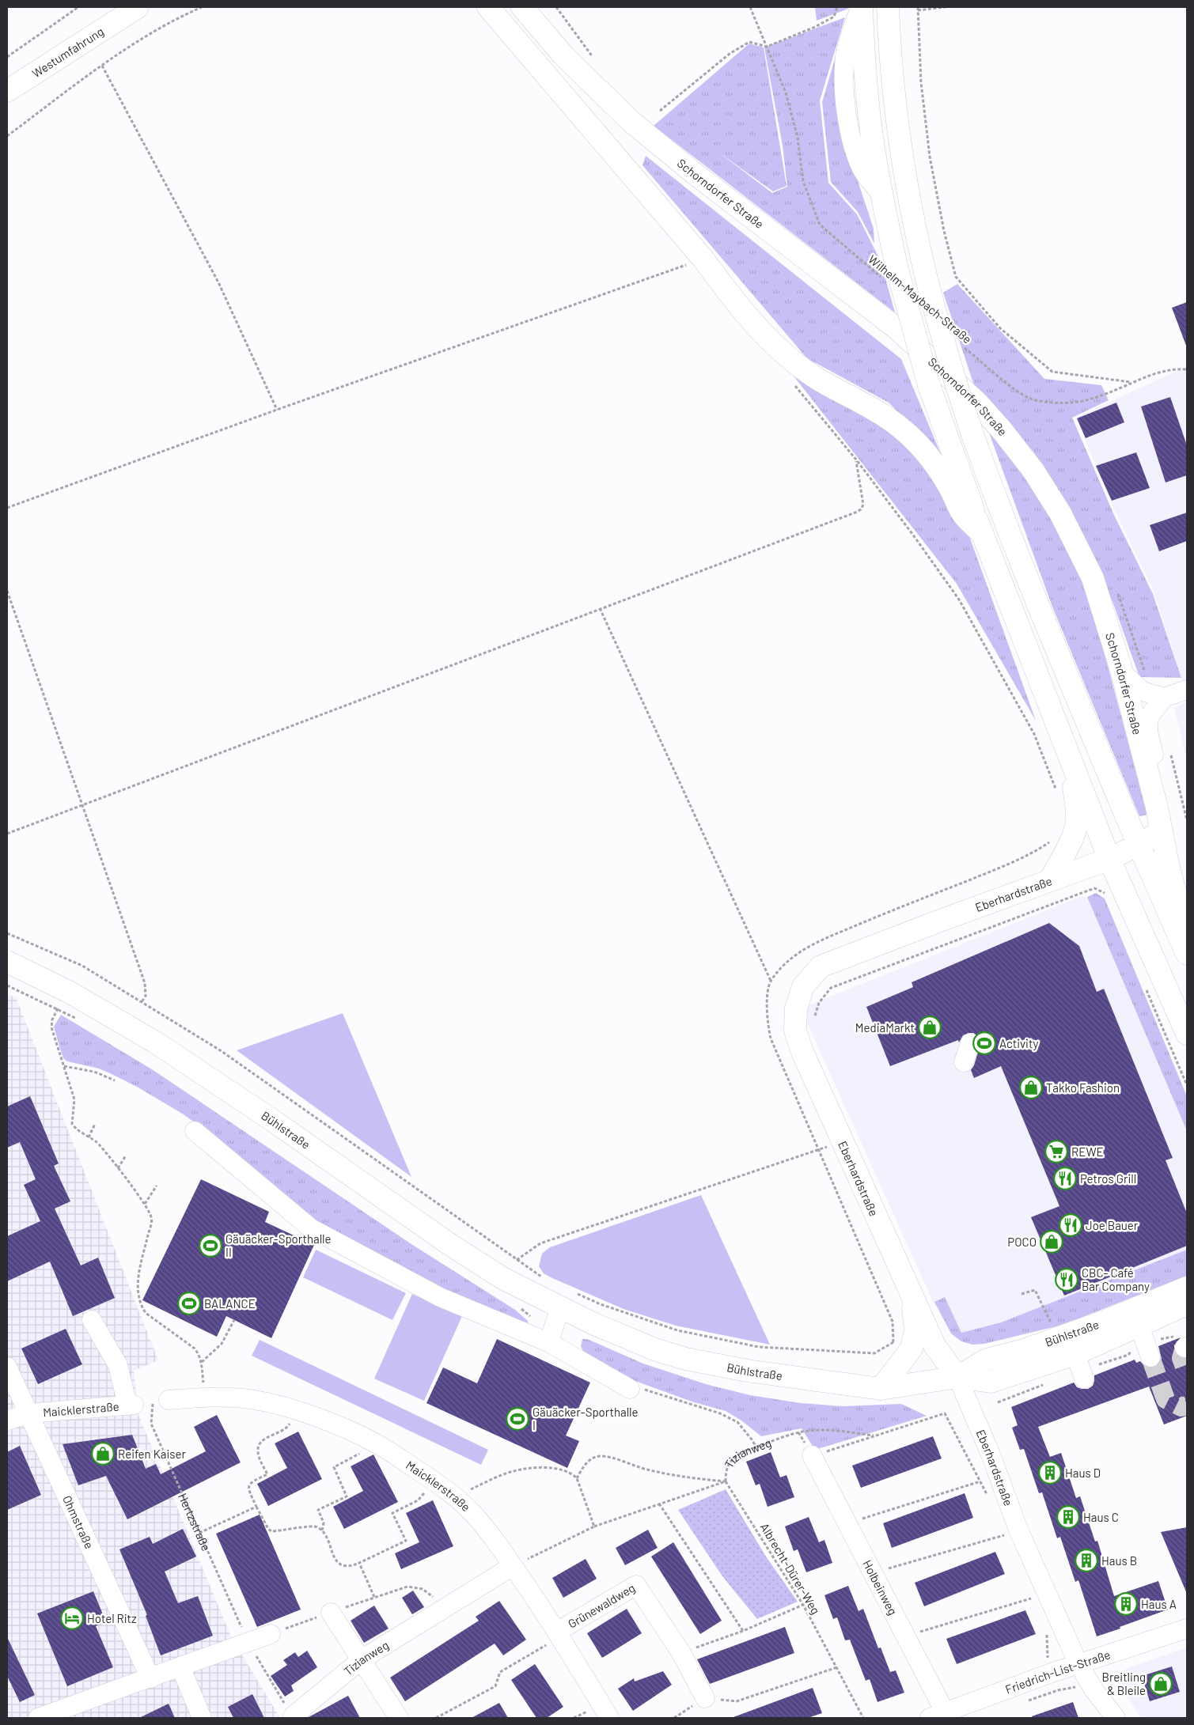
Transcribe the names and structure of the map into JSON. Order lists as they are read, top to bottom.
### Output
{
  "streets": {
    "main road": [
      "Westumfahrung",
      "Schorndorfer Straße",
      "Eberhardstraße",
      "Bühlstraße"
    ],
    "street": [
      "Maicklerstraße",
      "Tizianweg",
      "Ohmstraße",
      "Holbeinweg",
      "Grünewaldweg",
      "Friedrich-List-Straße"
    ],
    "path": ["Wilhelm-Maybach-Straße", "Hertzstraße", "Albrecht-Dürer-Weg"]
  },
  "crossings": [
    ["Schorndorfer Straße", "Eberhardstraße"],
    ["Eberhardstraße", "Bühlstraße"],
    ["Eberhardstraße", "Holbeinweg"],
    ["Eberhardstraße", "Friedrich-List-Straße"],
    ["Maicklerstraße", "Tizianweg"],
    ["Maicklerstraße", "Ohmstraße"],
    ["Maicklerstraße", "Hertzstraße"],
    ["Maicklerstraße", "Grünewaldweg"],
    ["Tizianweg", "Albrecht-Dürer-Weg"],
    ["Tizianweg", "Holbeinweg"],
    ["Holbeinweg", "Friedrich-List-Straße"]
  ],
  "places": {
    "shop": [
      "MediaMarkt",
      "Takko Fashion",
      "POCO",
      "Reifen Kaiser",
      "Breitling & Bleile"
    ],
    "sports": [
      "Activity",
      "Gäuäcker-Sporthalle II",
      "BALANCE",
      "Gäuäcker-Sporthalle I"
    ],
    "supermarket": ["REWE"],
    "restaurant": ["Petros Grill", "Joe Bauer", "CBC- Café Bar Company"],
    "building": [
      "Haus D",
      "Haus C",
      "Haus B",
      "Haus A"
    ],
    "hotel": ["Hotel Ritz"]
  }
}
